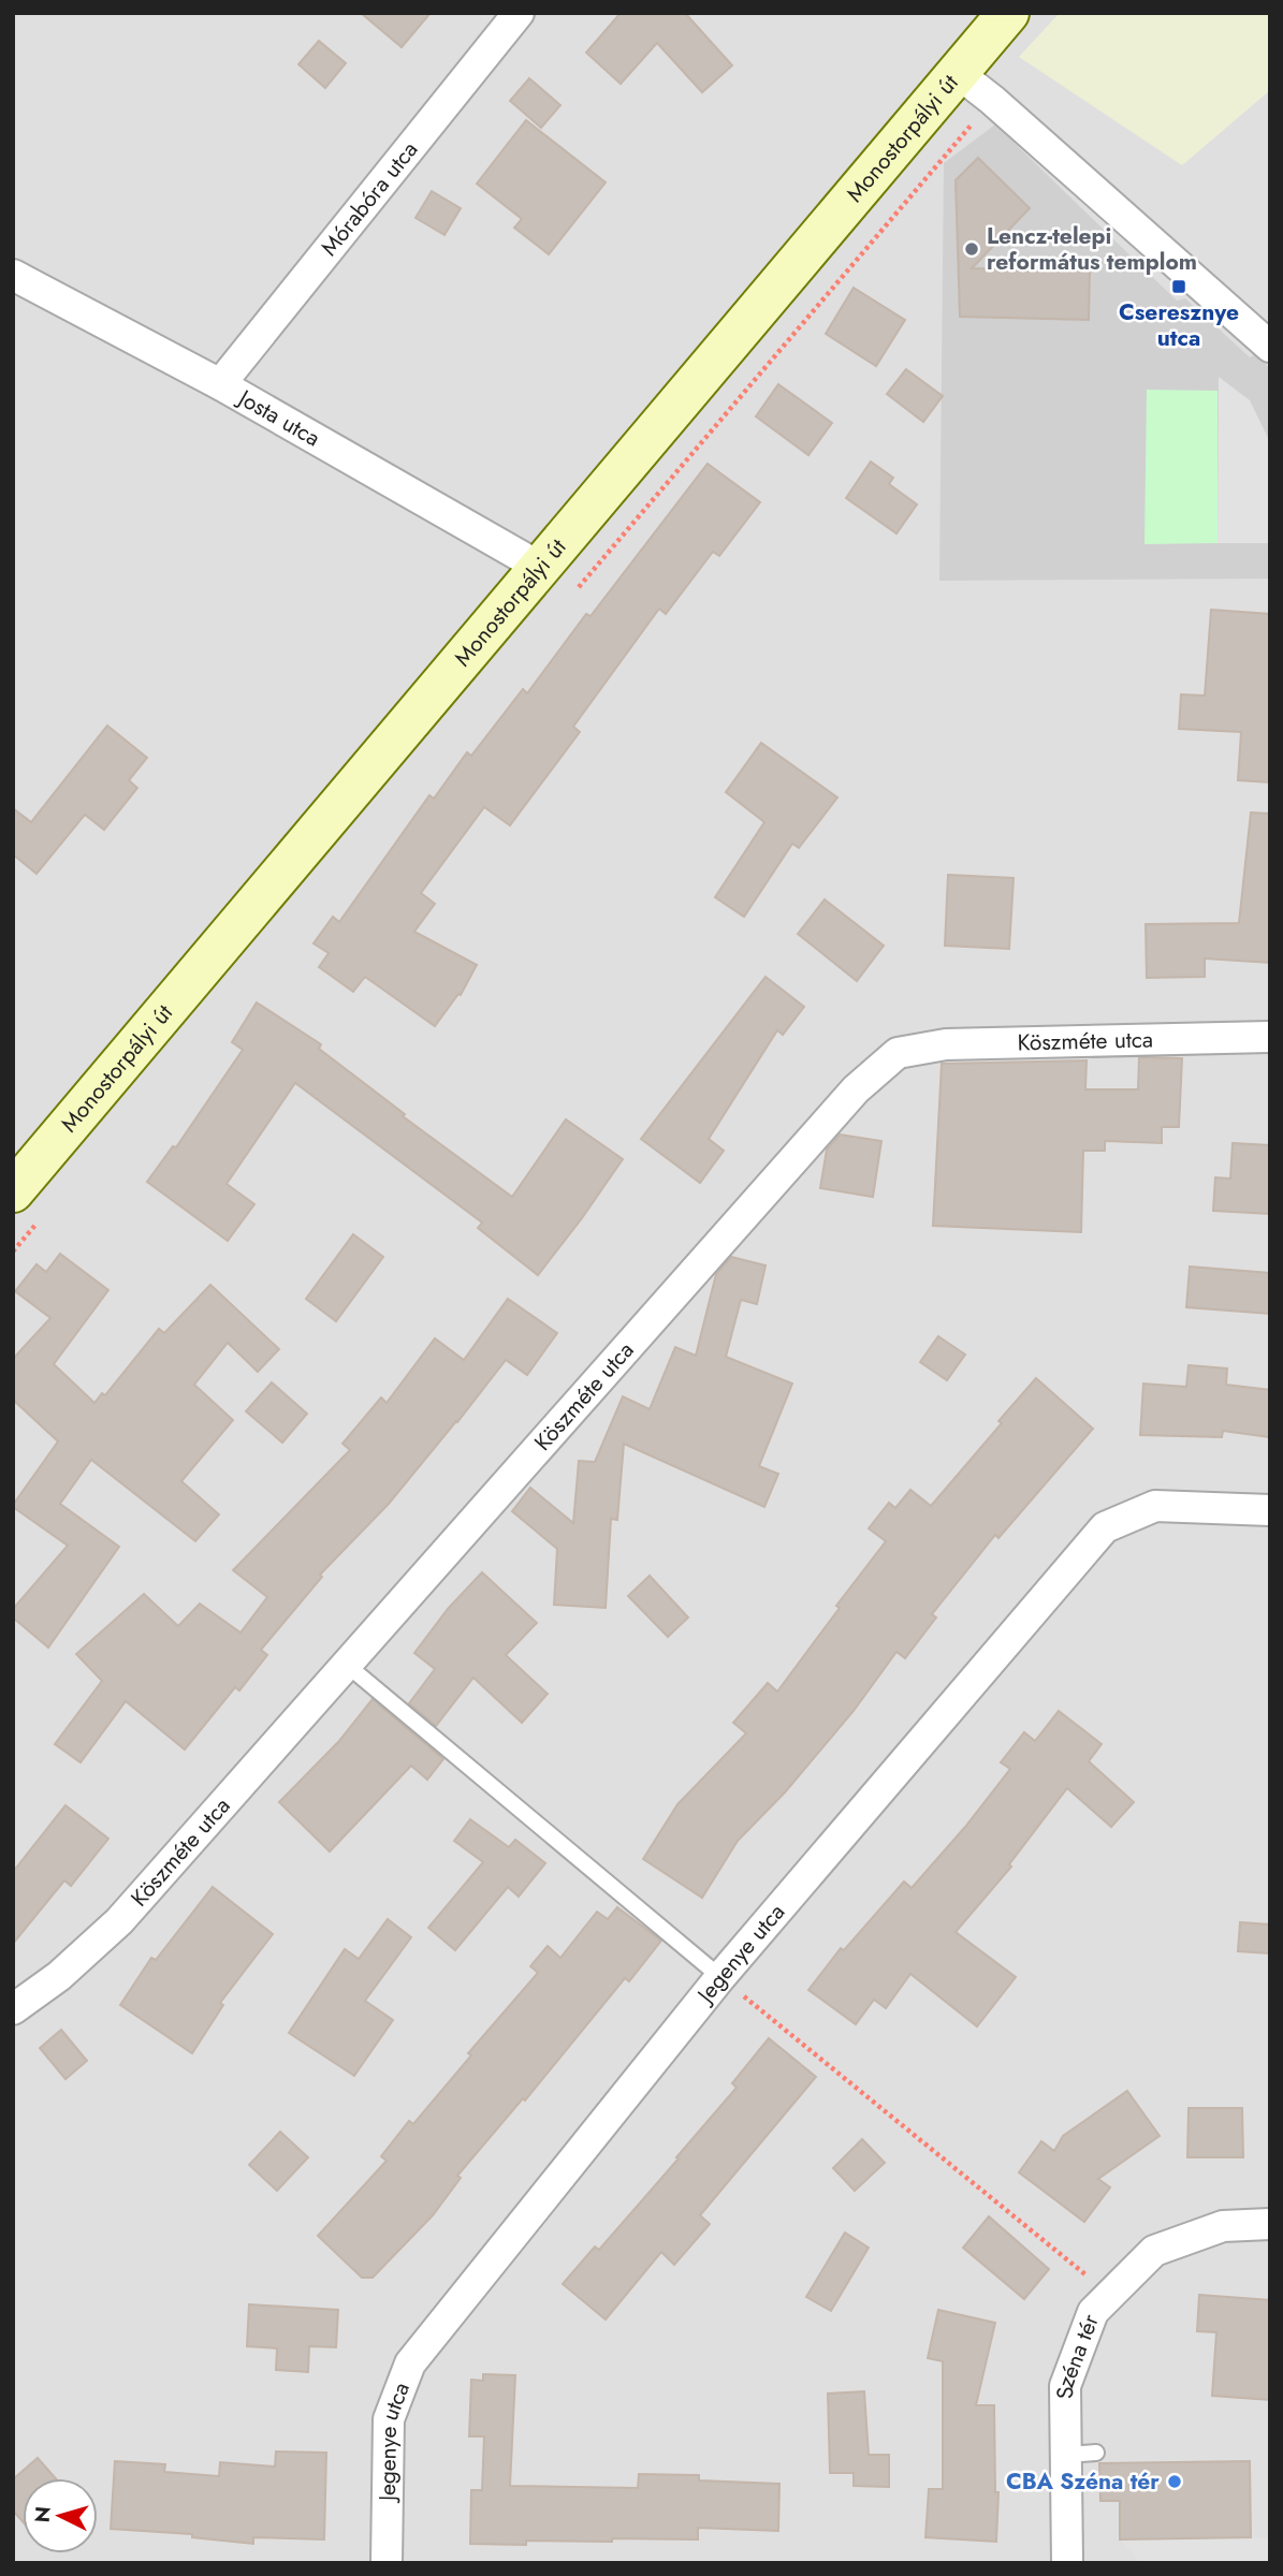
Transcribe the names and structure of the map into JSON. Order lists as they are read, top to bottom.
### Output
{
  "streets": {
    "street": [
      "Monostorpályi út",
      "Mórabóra utca",
      "Josta utca",
      "Köszméte utca",
      "Jegenye utca",
      "Széna tér"
    ]
  },
  "crossings": [
    ["Monostorpályi út", "Josta utca"],
    ["Mórabóra utca", "Josta utca"]
  ],
  "places": {
    "other": ["Lencz-telepi református templom", "CBA Széna tér"],
    "transit": ["Cseresznye utca"]
  },
  "north": "left"
}
